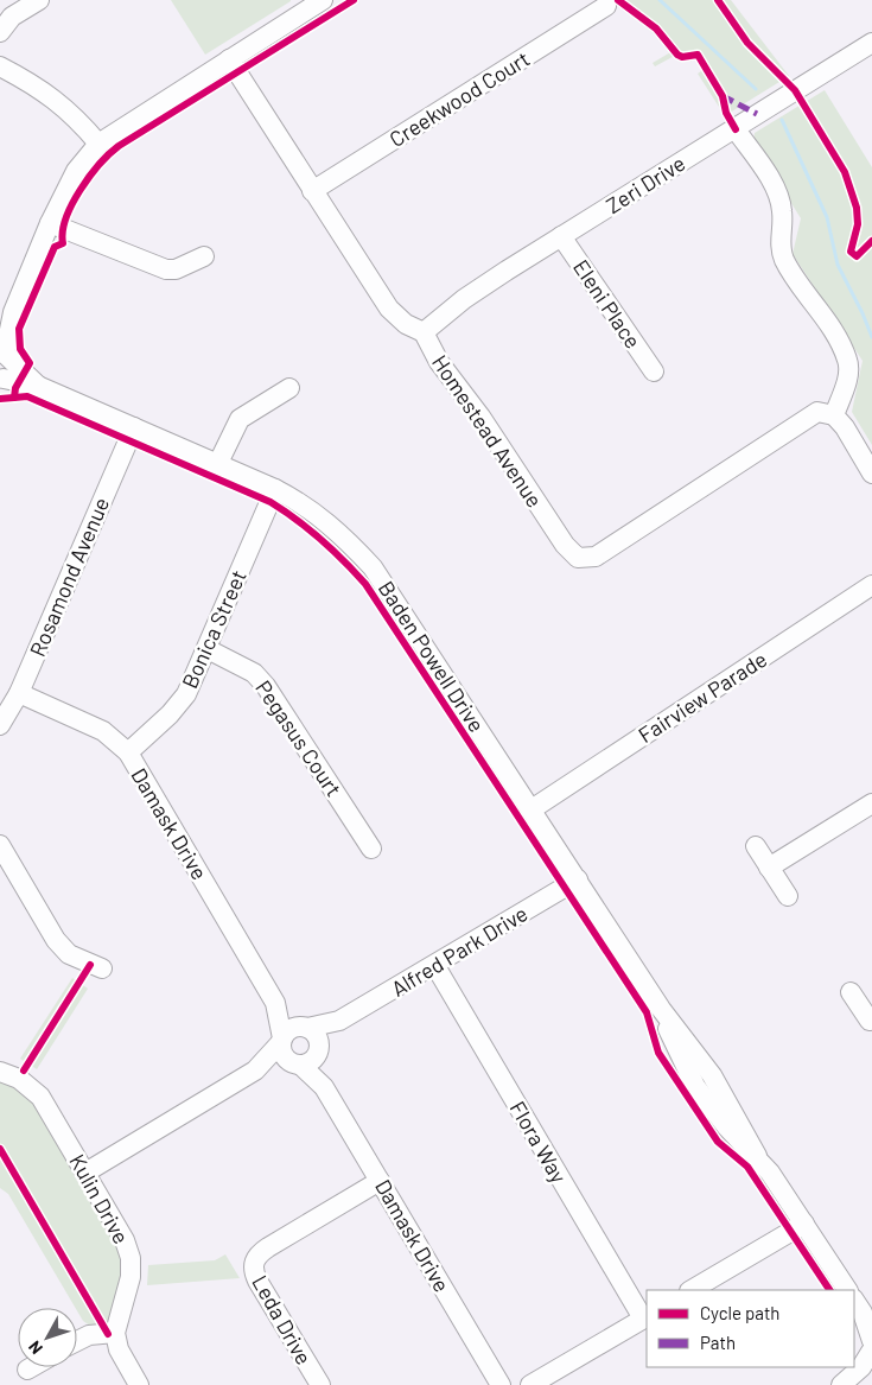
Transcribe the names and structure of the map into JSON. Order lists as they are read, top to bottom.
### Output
{
  "streets": {
    "street": [
      "Creekwood Court",
      "Zeri Drive",
      "Eleni Place",
      "Homestead Avenue",
      "Rosamond Avenue",
      "Bonica Street",
      "Baden Powell Drive",
      "Fairview Parade",
      "Pegasus Court",
      "Damask Drive",
      "Alfred Park Drive",
      "Flora Way",
      "Kulin Drive",
      "Leda Drive"
    ]
  },
  "crossings": [
    ["Creekwood Court", "Homestead Avenue"],
    ["Zeri Drive", "Eleni Place"],
    ["Zeri Drive", "Homestead Avenue"],
    ["Rosamond Avenue", "Baden Powell Drive"],
    ["Rosamond Avenue", "Damask Drive"],
    ["Bonica Street", "Baden Powell Drive"],
    ["Bonica Street", "Pegasus Court"],
    ["Bonica Street", "Damask Drive"],
    ["Baden Powell Drive", "Fairview Parade"],
    ["Baden Powell Drive", "Alfred Park Drive"],
    ["Damask Drive", "Alfred Park Drive"],
    ["Damask Drive", "Leda Drive"],
    ["Alfred Park Drive", "Flora Way"]
  ],
  "legend": ["Cycle path", "Path"],
  "north": "bottom left"
}
